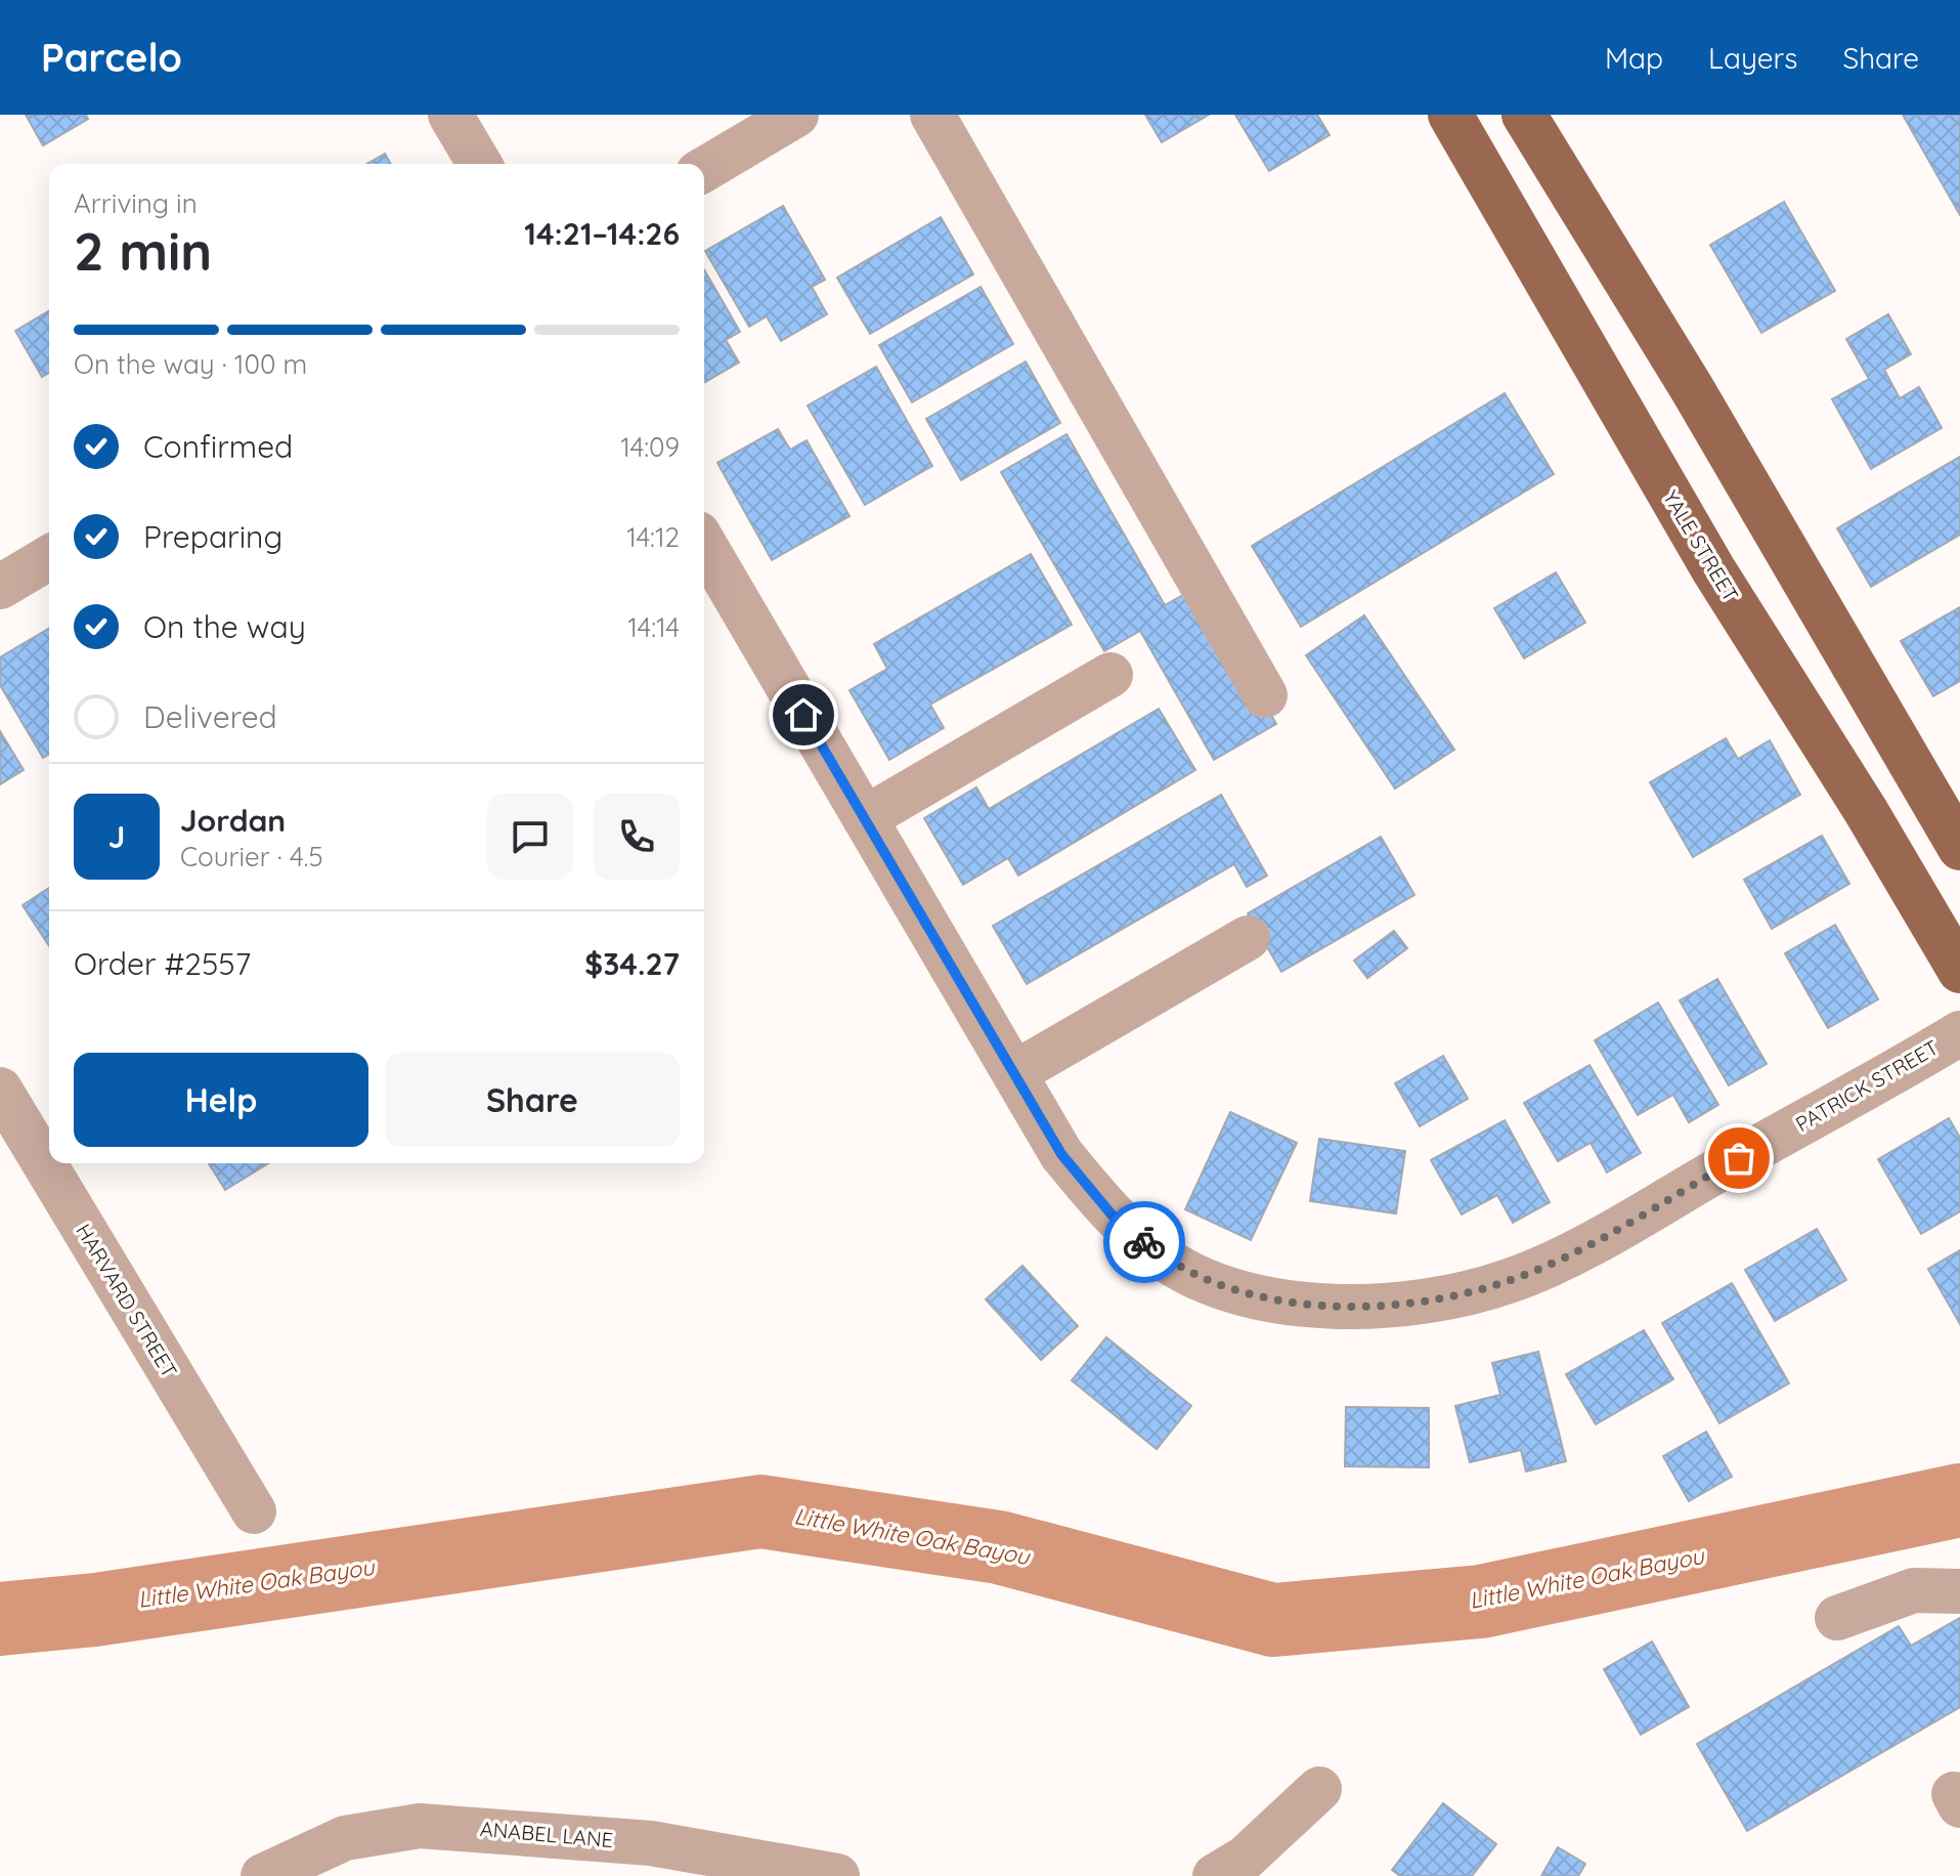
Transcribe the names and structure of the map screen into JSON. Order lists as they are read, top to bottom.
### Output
{
  "streets": {
    "main road": ["YALE STREET"],
    "street": ["PATRICK STREET", "HARVARD STREET", "ANABEL LANE"]
  },
  "water": ["Little White Oak Bayou"],
  "page": {
    "header": "Parcelo",
    "nav": ["Map", "Layers", "Share"],
    "heading": ["2 min", "Arriving in", "14:21–14:26"],
    "panel": [
      "Jordan",
      "Courier · 4.5",
      "Order #2557",
      "$34.27"
    ],
    "bar": "On the way · 100 m",
    "list": [
      ["Confirmed", "14:09"],
      ["Preparing", "14:12"],
      ["On the way", "14:14"],
      "Delivered"
    ],
    "round": "J",
    "buttons": ["Help", "Share"]
  }
}
